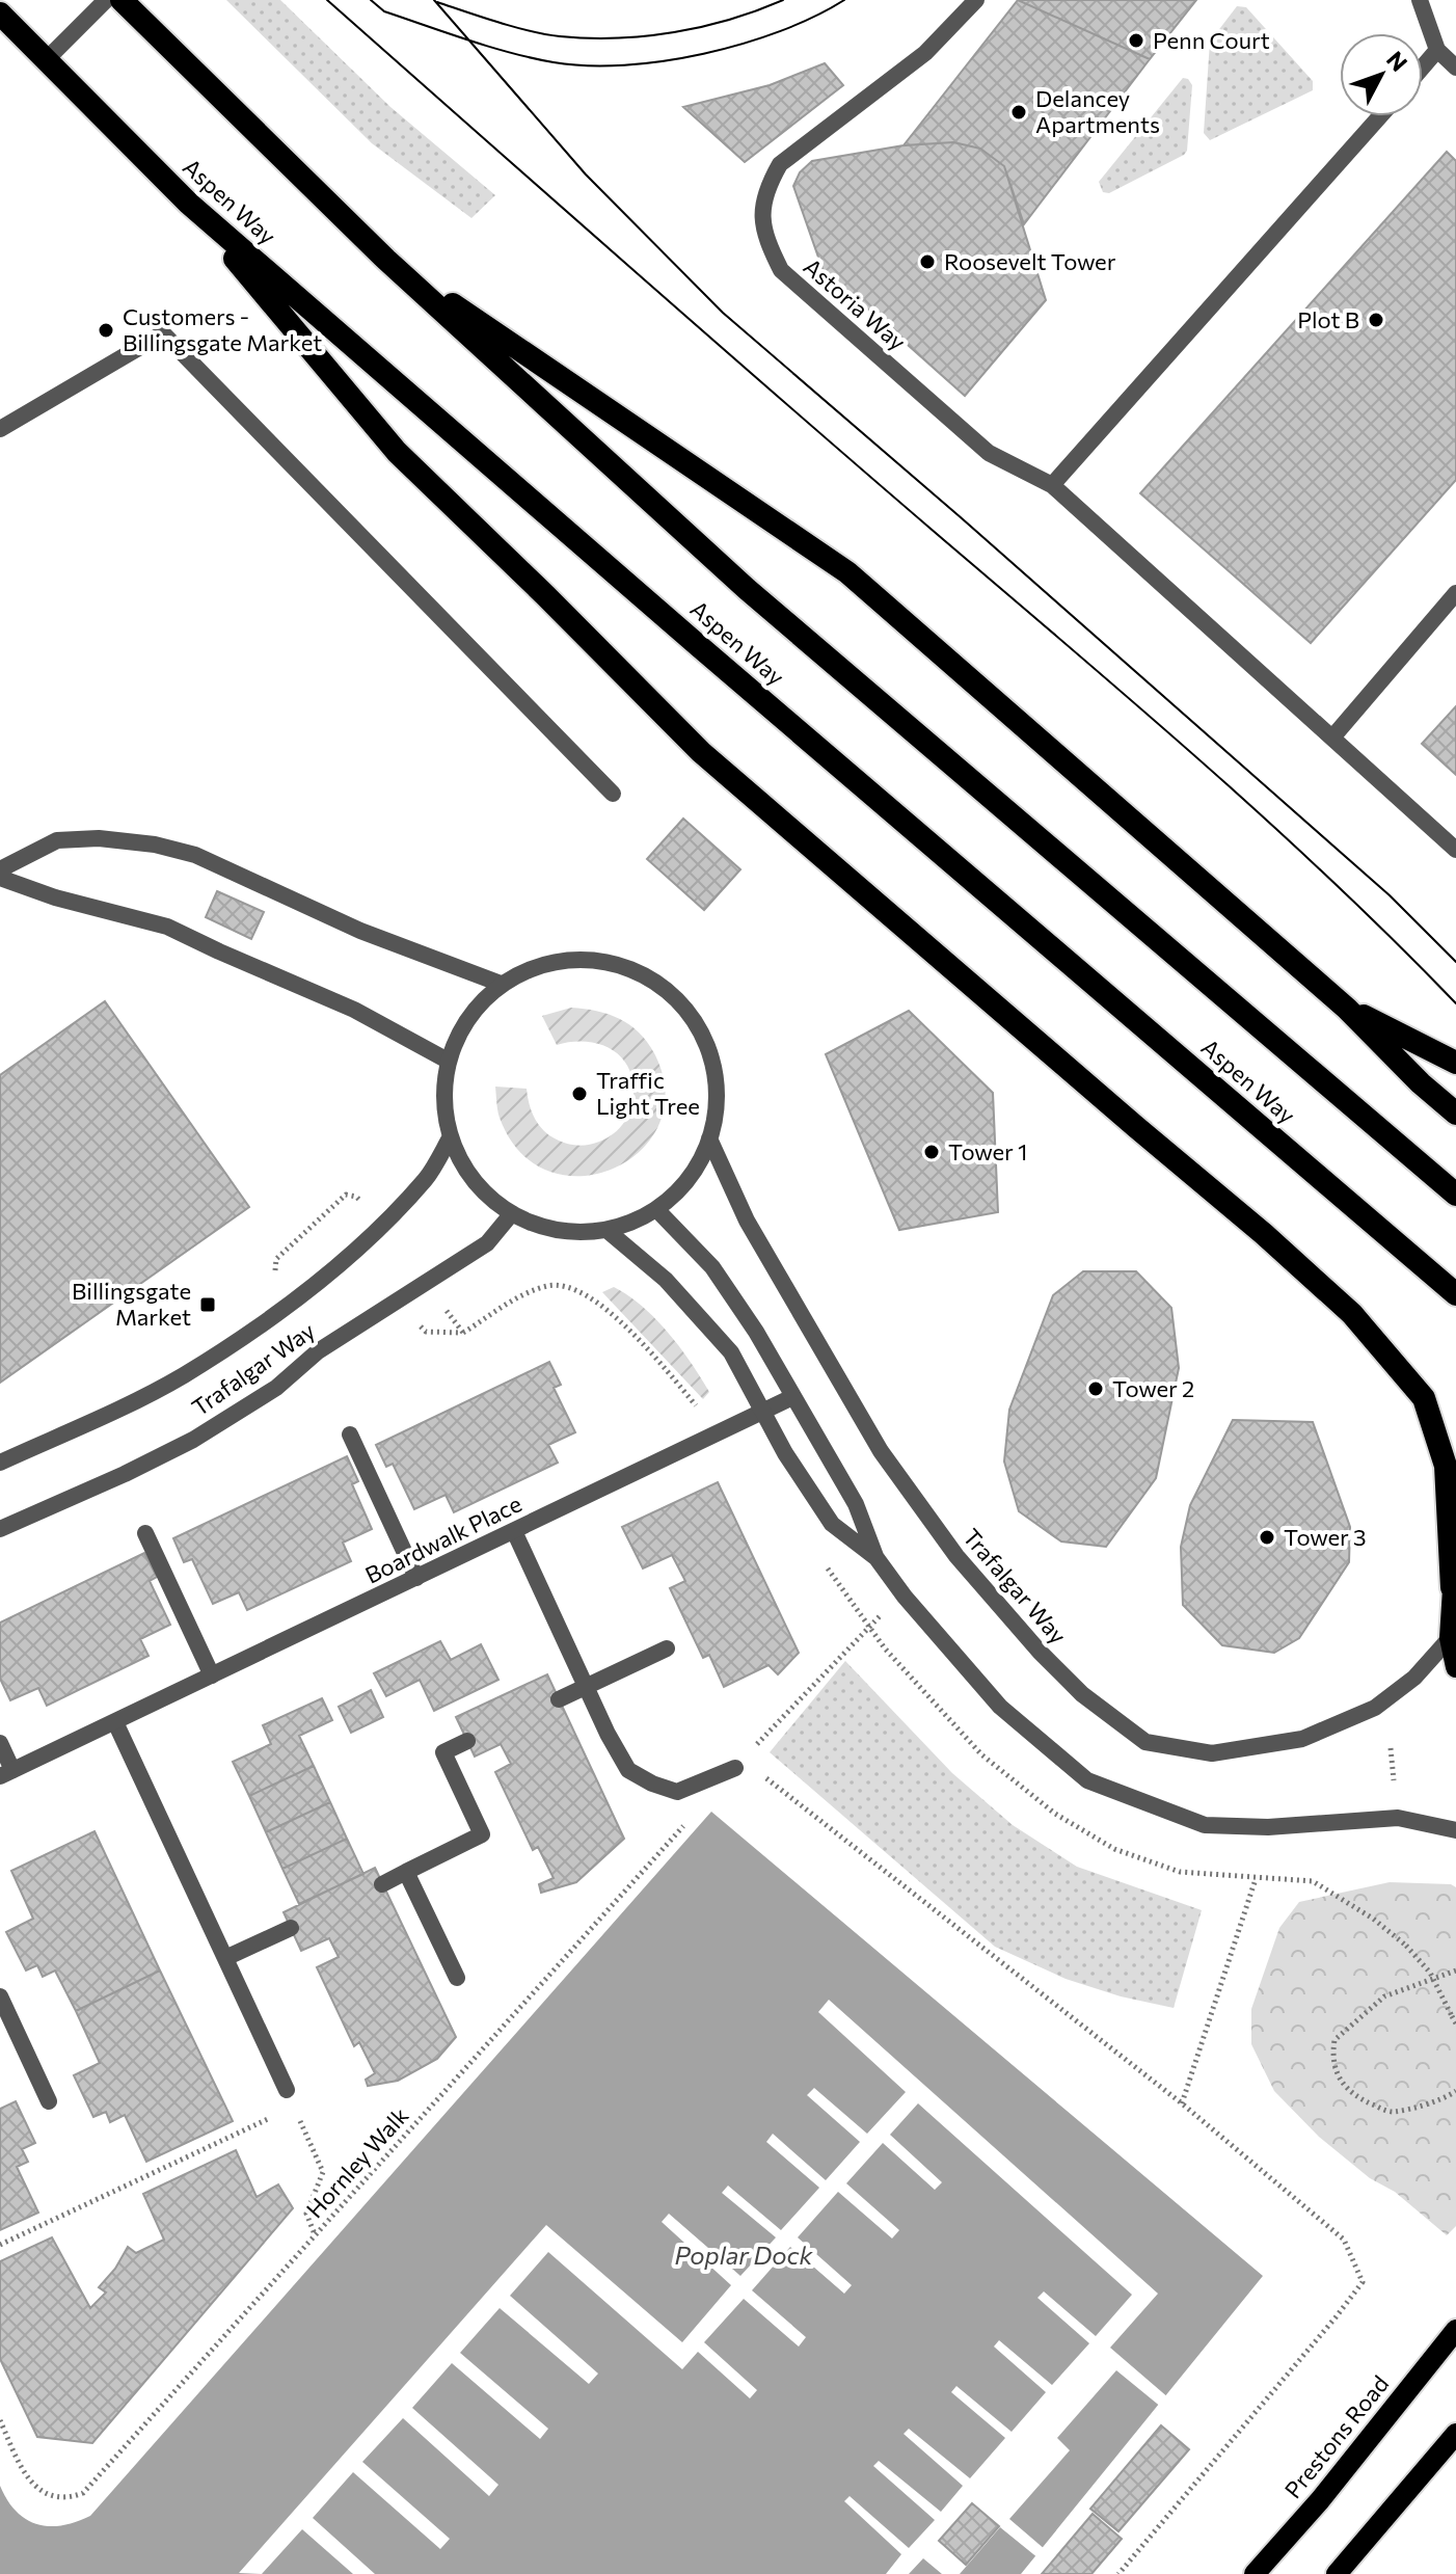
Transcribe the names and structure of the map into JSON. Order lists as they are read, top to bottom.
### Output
{
  "streets": {
    "highway": ["Aspen Way"],
    "main road": ["Prestons Road"],
    "street": ["Astoria Way", "Trafalgar Way", "Boardwalk Place"],
    "path": ["Hornley Walk"]
  },
  "water": ["Poplar Dock"],
  "places": {
    "other": [
      "Penn Court",
      "Delancey Apartments",
      "Roosevelt Tower",
      "Plot B",
      "Customers - Billingsgate Market",
      "Traffic Light Tree",
      "Tower 1",
      "Tower 2",
      "Tower 3"
    ],
    "transit": ["Billingsgate Market"]
  },
  "north": "top right"
}
